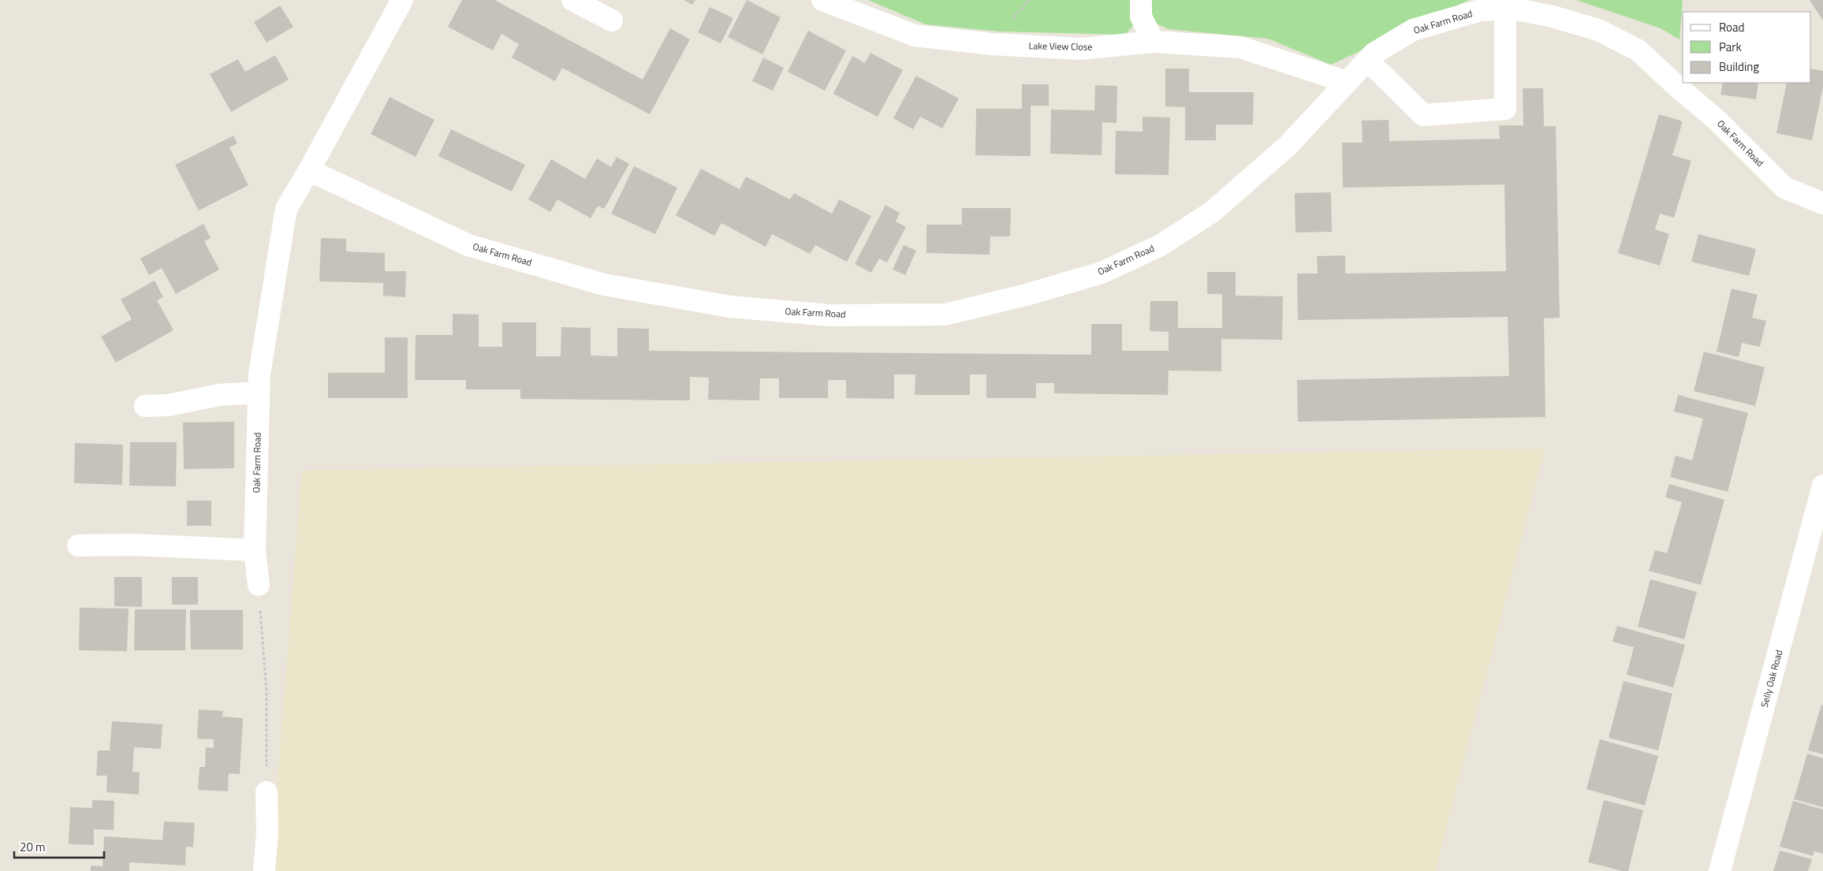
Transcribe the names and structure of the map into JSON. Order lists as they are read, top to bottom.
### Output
{
  "streets": {
    "street": ["Oak Farm Road", "Lake View Close", "Selly Oak Road"]
  },
  "crossings": [
    ["Oak Farm Road", "Lake View Close"]
  ],
  "legend": ["Road", "Park", "Building"],
  "scale_bar": "20 m"
}
